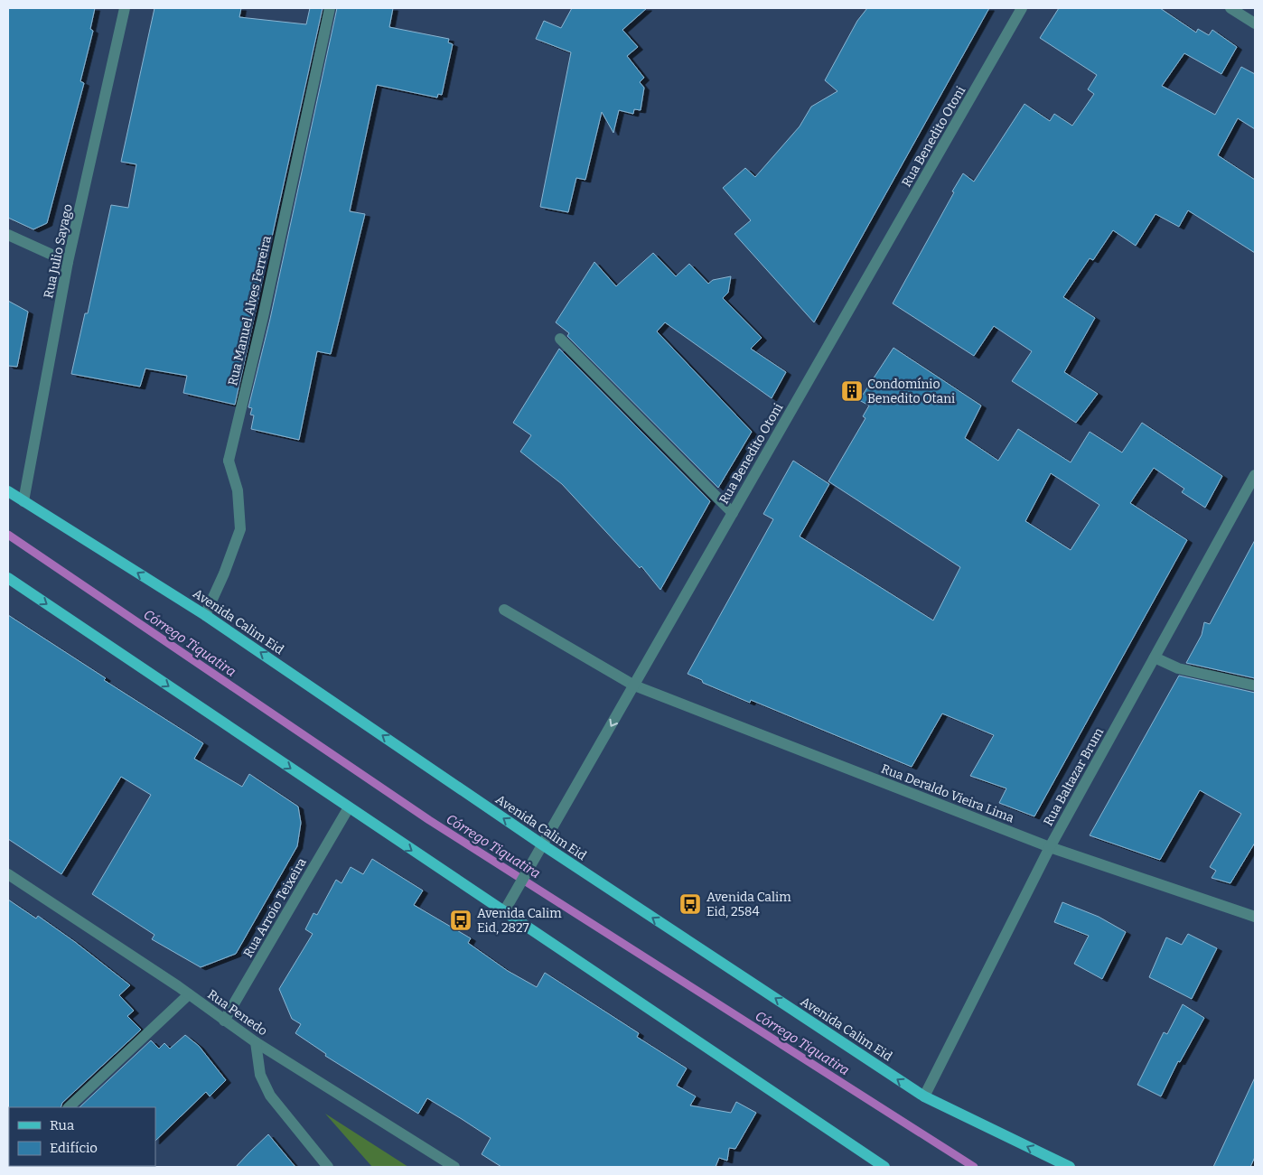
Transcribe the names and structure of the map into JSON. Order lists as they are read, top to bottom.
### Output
{
  "streets": {
    "main road": ["Avenida Calim Eid"],
    "street": [
      "Rua Benedito Otoni",
      "Rua Julio Sayago",
      "Rua Manuel Alves Ferreira",
      "Rua Baltazar Brum",
      "Rua Deraldo Vieira Lima",
      "Rua Arroio Teixeira",
      "Rua Penedo"
    ]
  },
  "crossings": [
    ["Rua Benedito Otoni", "Avenida Calim Eid"],
    ["Rua Benedito Otoni", "Rua Deraldo Vieira Lima"],
    ["Rua Julio Sayago", "Avenida Calim Eid"],
    ["Rua Manuel Alves Ferreira", "Avenida Calim Eid"],
    ["Avenida Calim Eid", "Rua Baltazar Brum"],
    ["Rua Baltazar Brum", "Rua Deraldo Vieira Lima"],
    ["Rua Arroio Teixeira", "Rua Penedo"]
  ],
  "water": ["Córrego Tiquatira"],
  "places": {
    "building": ["Condomínio Benedito Otani"],
    "bus stop": ["Avenida Calim Eid, 2584", "Avenida Calim Eid, 2827"]
  },
  "legend": ["Rua", "Edifício"]
}
